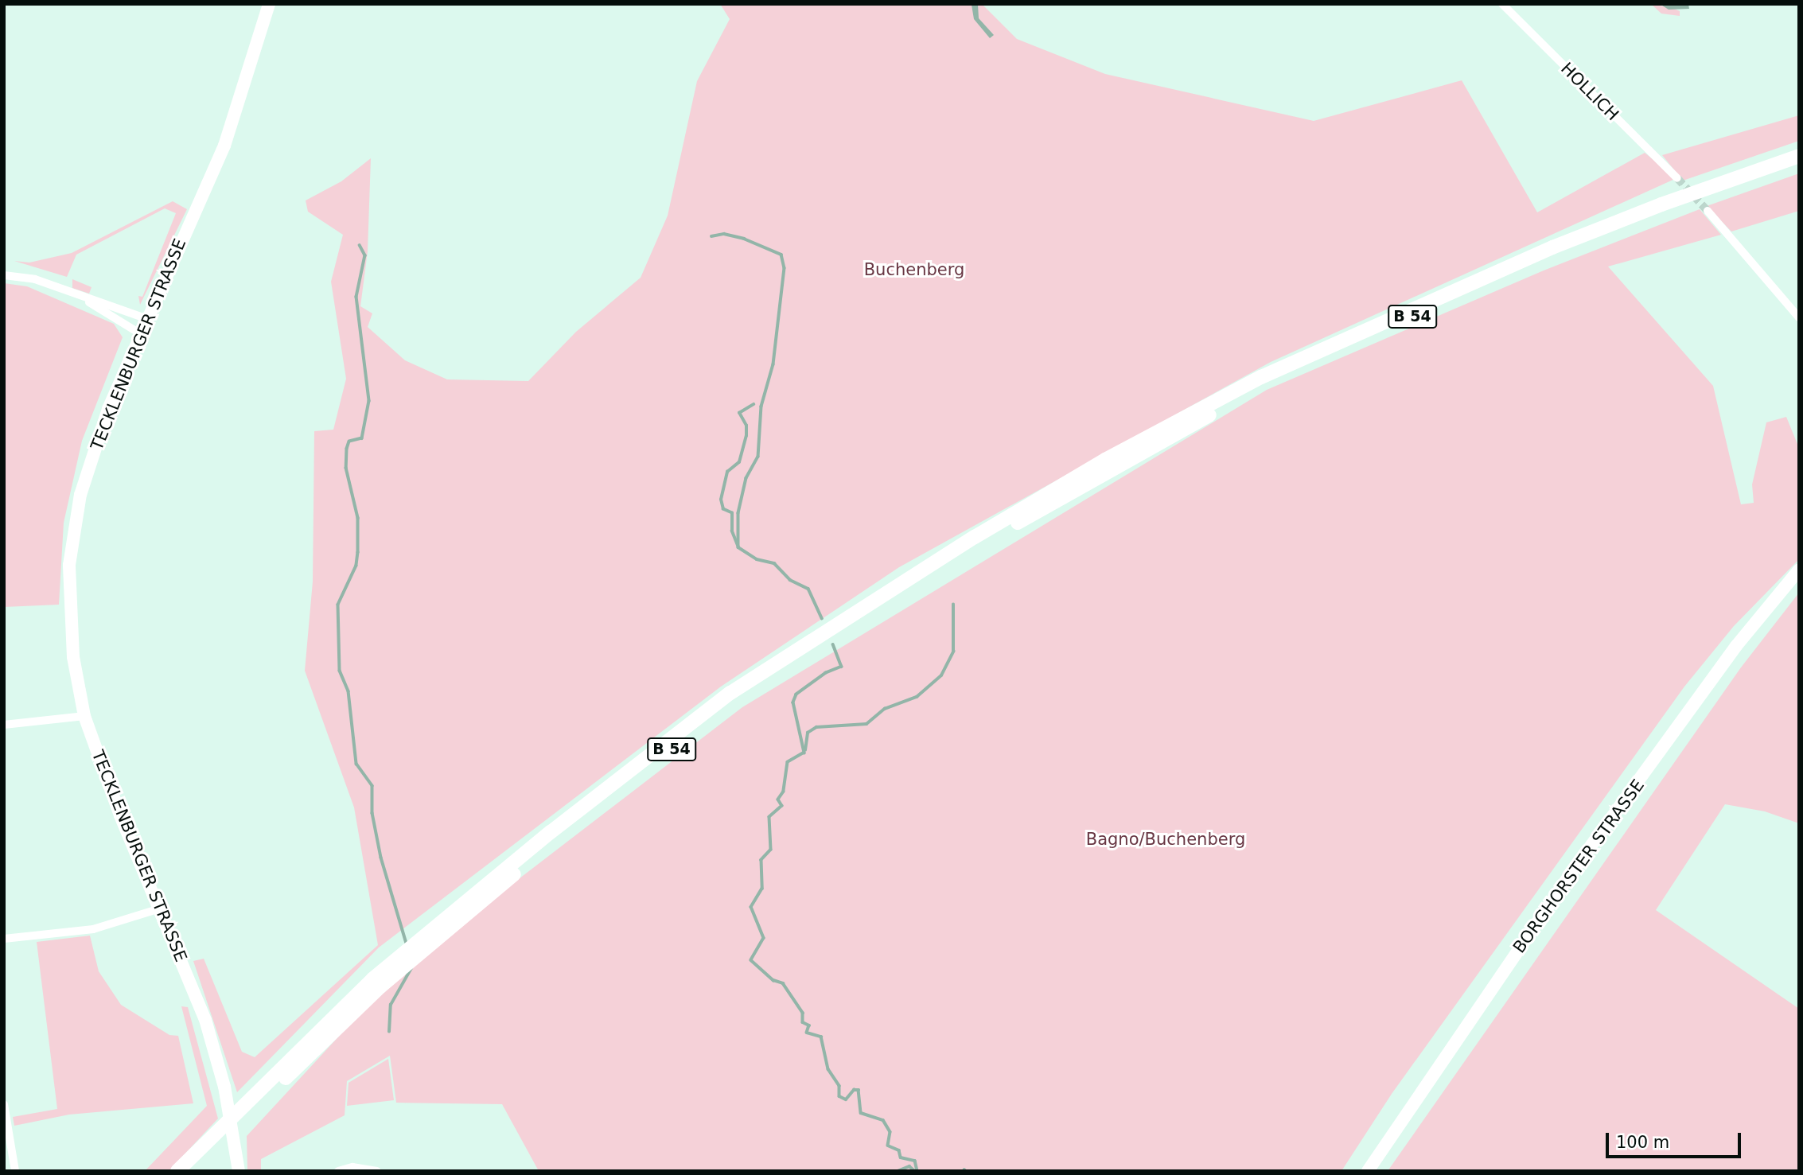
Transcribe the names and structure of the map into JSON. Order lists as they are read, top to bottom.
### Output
{
  "streets": {
    "highway": ["B 54"],
    "main road": ["TECKLENBURGER STRASSE", "BORGHORSTER STRASSE"],
    "street": ["HOLLICH"]
  },
  "parks": ["Buchenberg", "Bagno/Buchenberg"],
  "scale_bar": "100 m"
}
